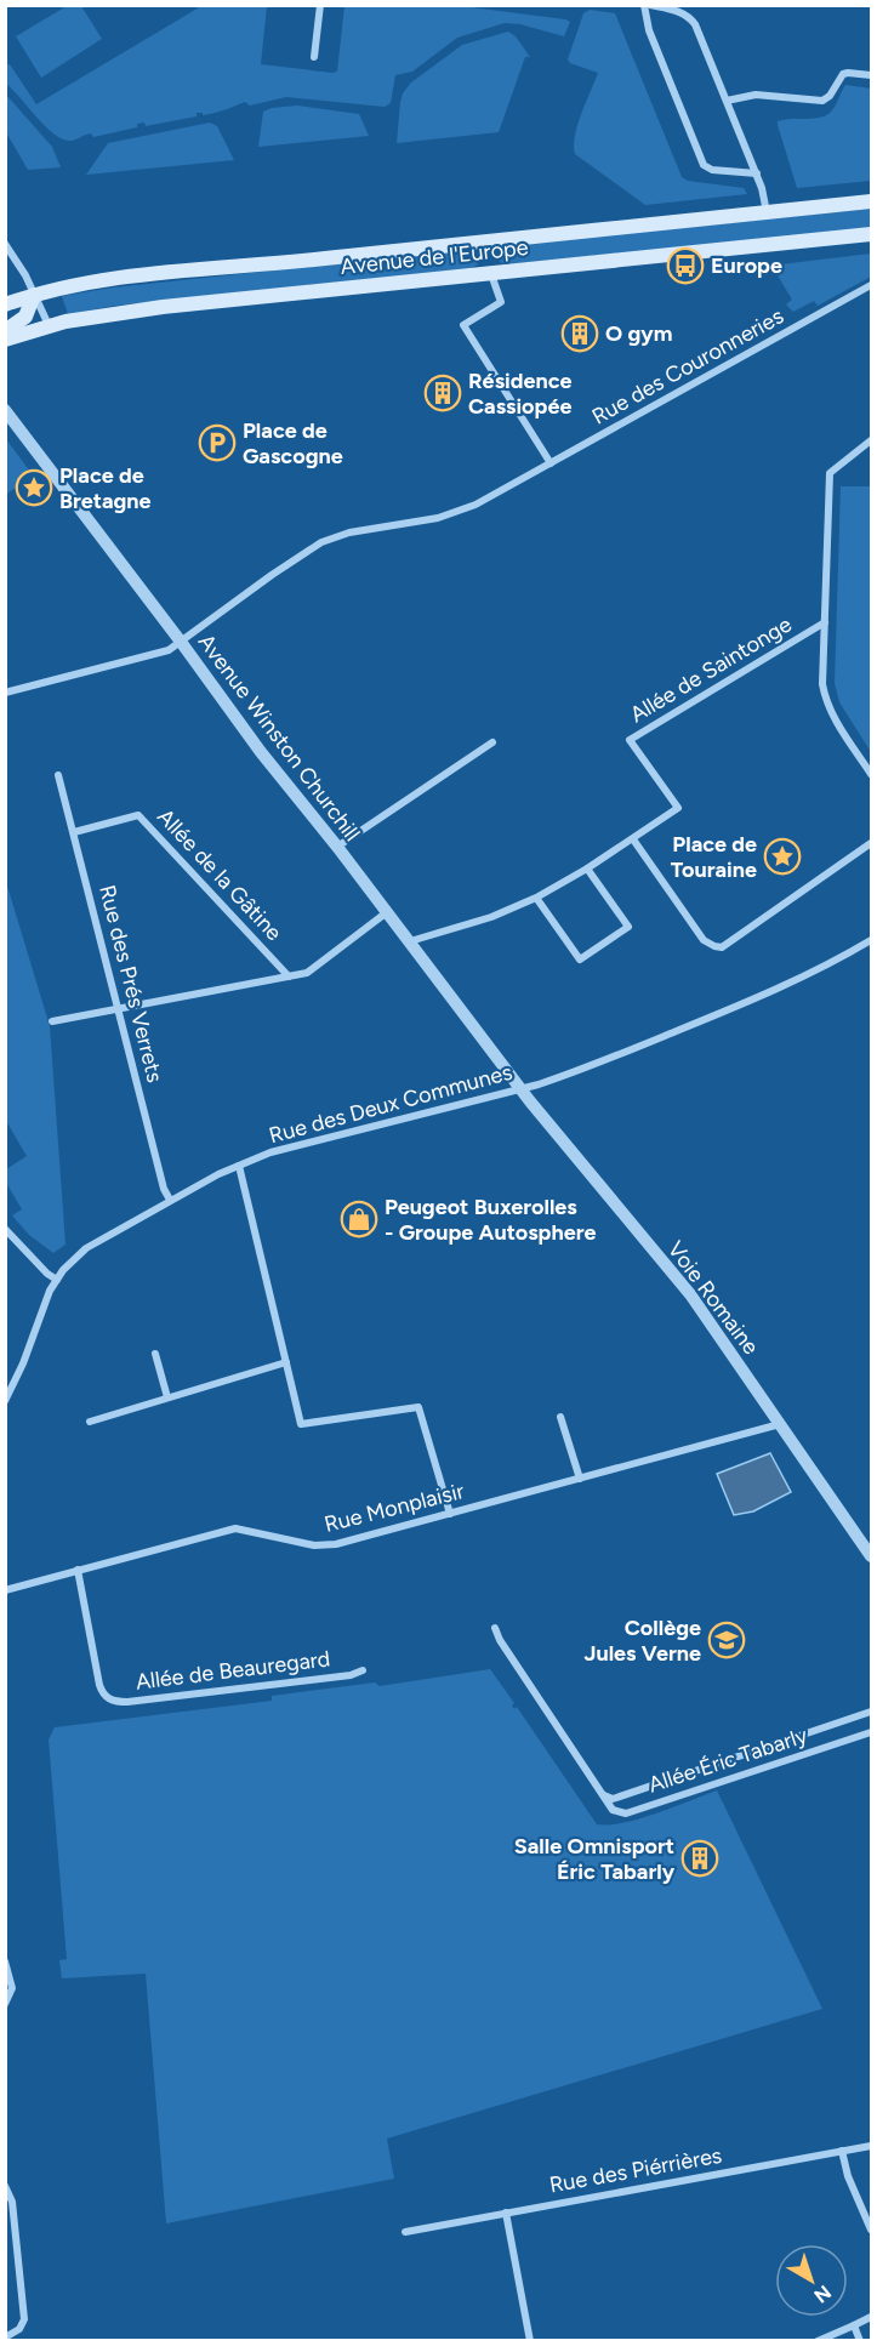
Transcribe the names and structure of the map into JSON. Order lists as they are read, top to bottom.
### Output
{
  "streets": {
    "main road": ["Avenue de l'Europe"],
    "street": [
      "Rue des Couronneries",
      "Allée de Saintonge",
      "Avenue Winston Churchill",
      "Allée de la Gâtine",
      "Rue des Prés Verrets",
      "Rue des Deux Communes",
      "Voie Romaine",
      "Rue Monplaisir",
      "Allée de Beauregard",
      "Allée Éric Tabarly",
      "Rue des Piérrières"
    ]
  },
  "crossings": [
    ["Rue des Couronneries", "Avenue Winston Churchill"],
    ["Allée de Saintonge", "Avenue Winston Churchill"],
    ["Avenue Winston Churchill", "Rue des Deux Communes"],
    ["Avenue Winston Churchill", "Voie Romaine"],
    ["Allée de la Gâtine", "Rue des Prés Verrets"],
    ["Rue des Prés Verrets", "Rue des Deux Communes"],
    ["Rue des Deux Communes", "Voie Romaine"],
    ["Voie Romaine", "Rue Monplaisir"],
    ["Rue Monplaisir", "Allée de Beauregard"]
  ],
  "places": {
    "bus stop": ["Europe"],
    "building": ["O gym", "Résidence Cassiopée", "Salle Omnisport Éric Tabarly"],
    "parking": ["Place de Gascogne"],
    "place": ["Place de Bretagne", "Place de Touraine"],
    "shop": ["Peugeot Buxerolles - Groupe Autosphere"],
    "school or university": ["Collège Jules Verne"]
  },
  "north": "bottom right"
}
